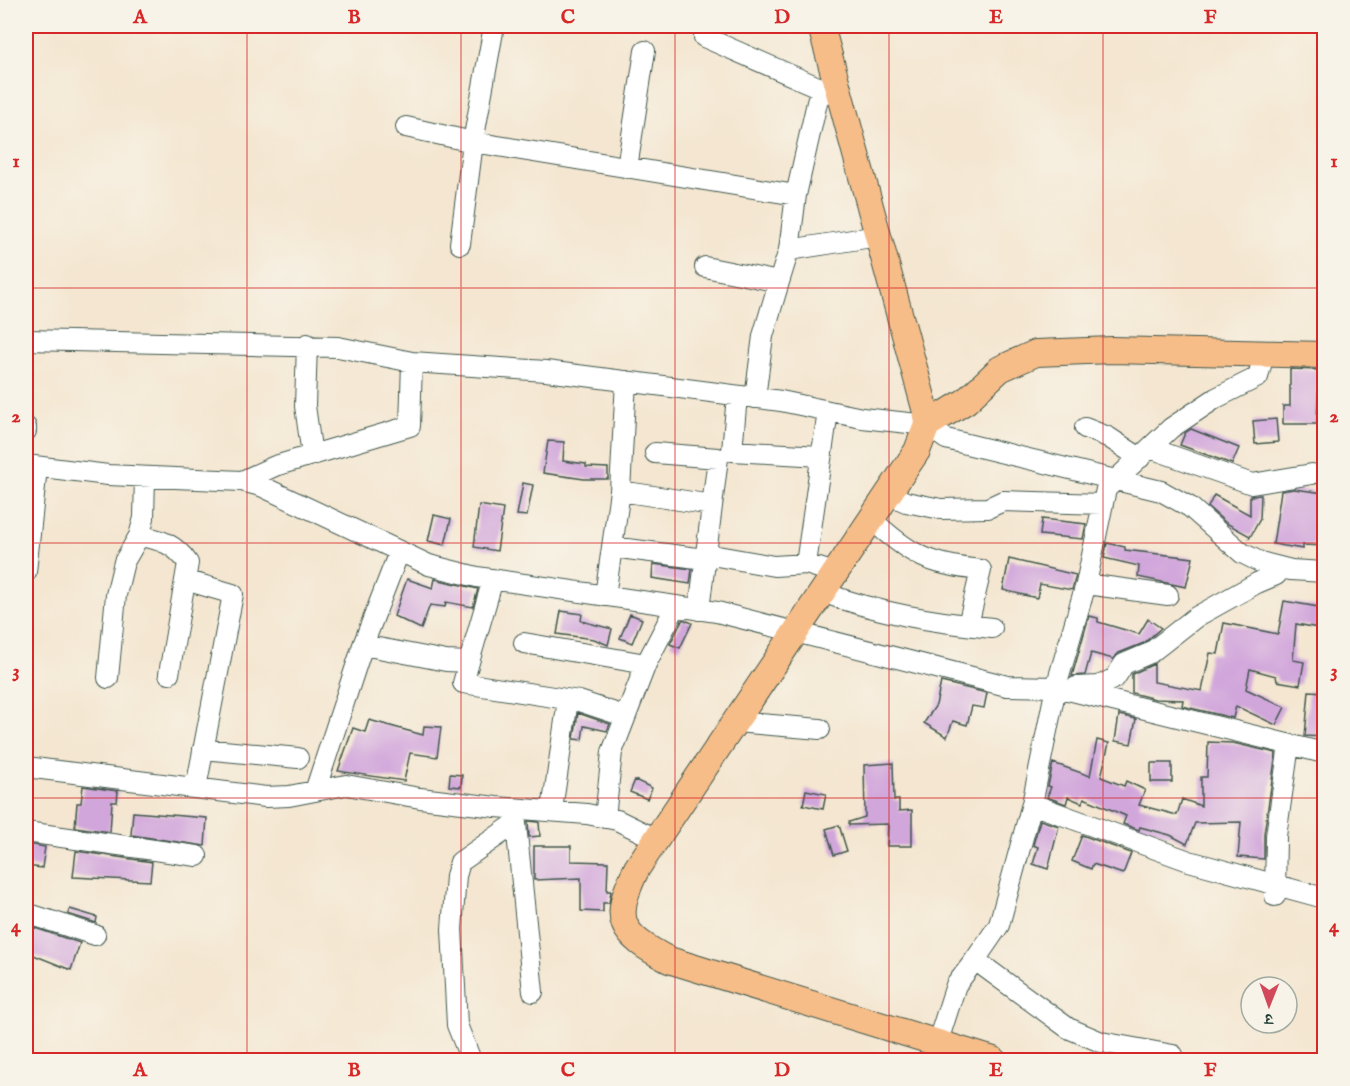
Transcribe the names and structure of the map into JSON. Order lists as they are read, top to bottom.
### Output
{
  "north": "bottom",
  "grid": {
    "columns": [
      "A",
      "B",
      "C",
      "D",
      "E",
      "F"
    ],
    "rows": [
      "1",
      "2",
      "3",
      "4"
    ]
  }
}
